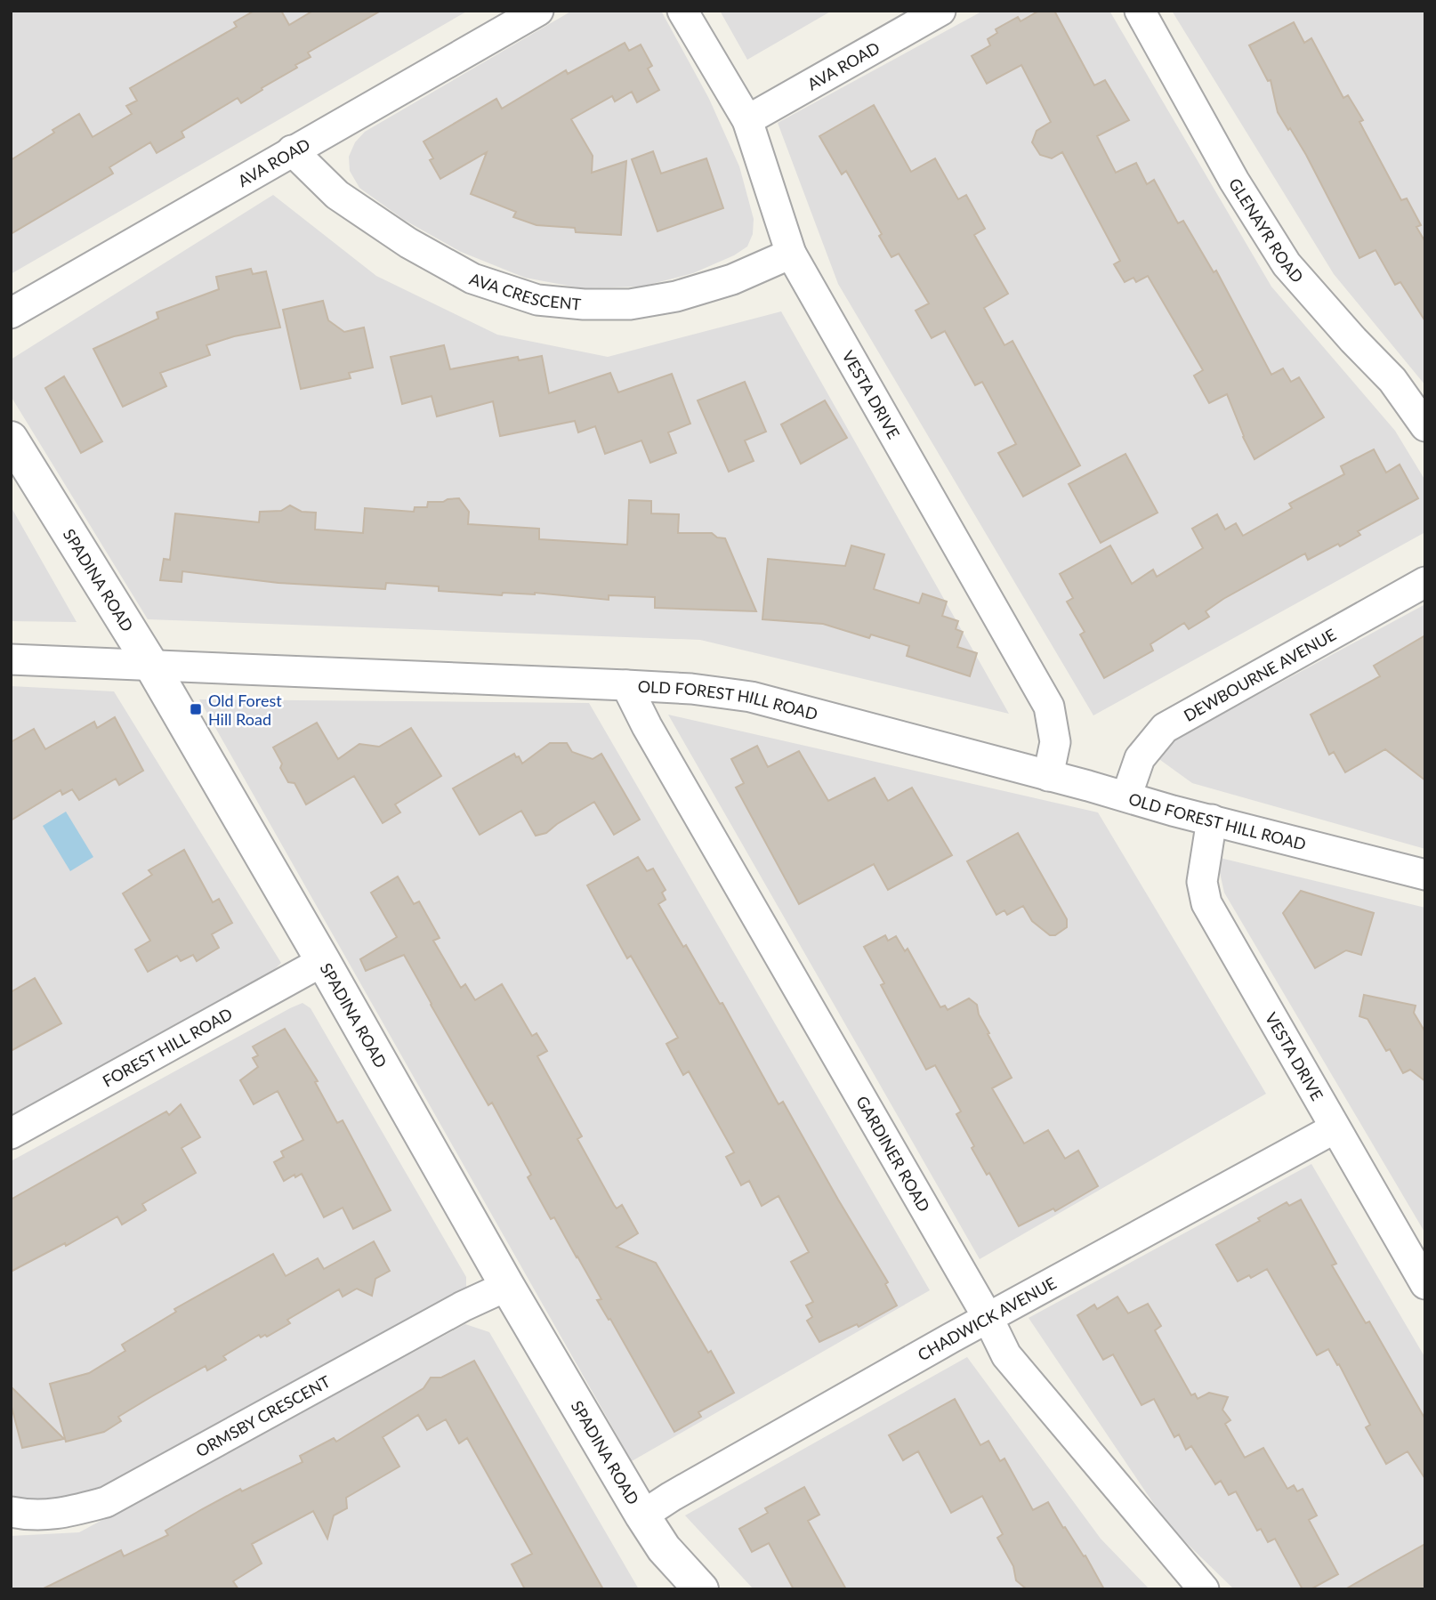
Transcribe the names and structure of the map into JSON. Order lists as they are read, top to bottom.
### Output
{
  "streets": {
    "street": [
      "AVA ROAD",
      "GLENAYR ROAD",
      "AVA CRESCENT",
      "VESTA DRIVE",
      "SPADINA ROAD",
      "DEWBOURNE AVENUE",
      "OLD FOREST HILL ROAD",
      "FOREST HILL ROAD",
      "GARDINER ROAD",
      "CHADWICK AVENUE",
      "ORMSBY CRESCENT"
    ]
  },
  "crossings": [
    ["AVA ROAD", "AVA CRESCENT"],
    ["AVA ROAD", "VESTA DRIVE"],
    ["AVA CRESCENT", "VESTA DRIVE"],
    ["VESTA DRIVE", "OLD FOREST HILL ROAD"],
    ["VESTA DRIVE", "CHADWICK AVENUE"],
    ["SPADINA ROAD", "OLD FOREST HILL ROAD"],
    ["SPADINA ROAD", "FOREST HILL ROAD"],
    ["SPADINA ROAD", "CHADWICK AVENUE"],
    ["SPADINA ROAD", "ORMSBY CRESCENT"],
    ["DEWBOURNE AVENUE", "OLD FOREST HILL ROAD"],
    ["OLD FOREST HILL ROAD", "GARDINER ROAD"],
    ["GARDINER ROAD", "CHADWICK AVENUE"]
  ],
  "places": {
    "transit": ["Old Forest Hill Road"]
  }
}
